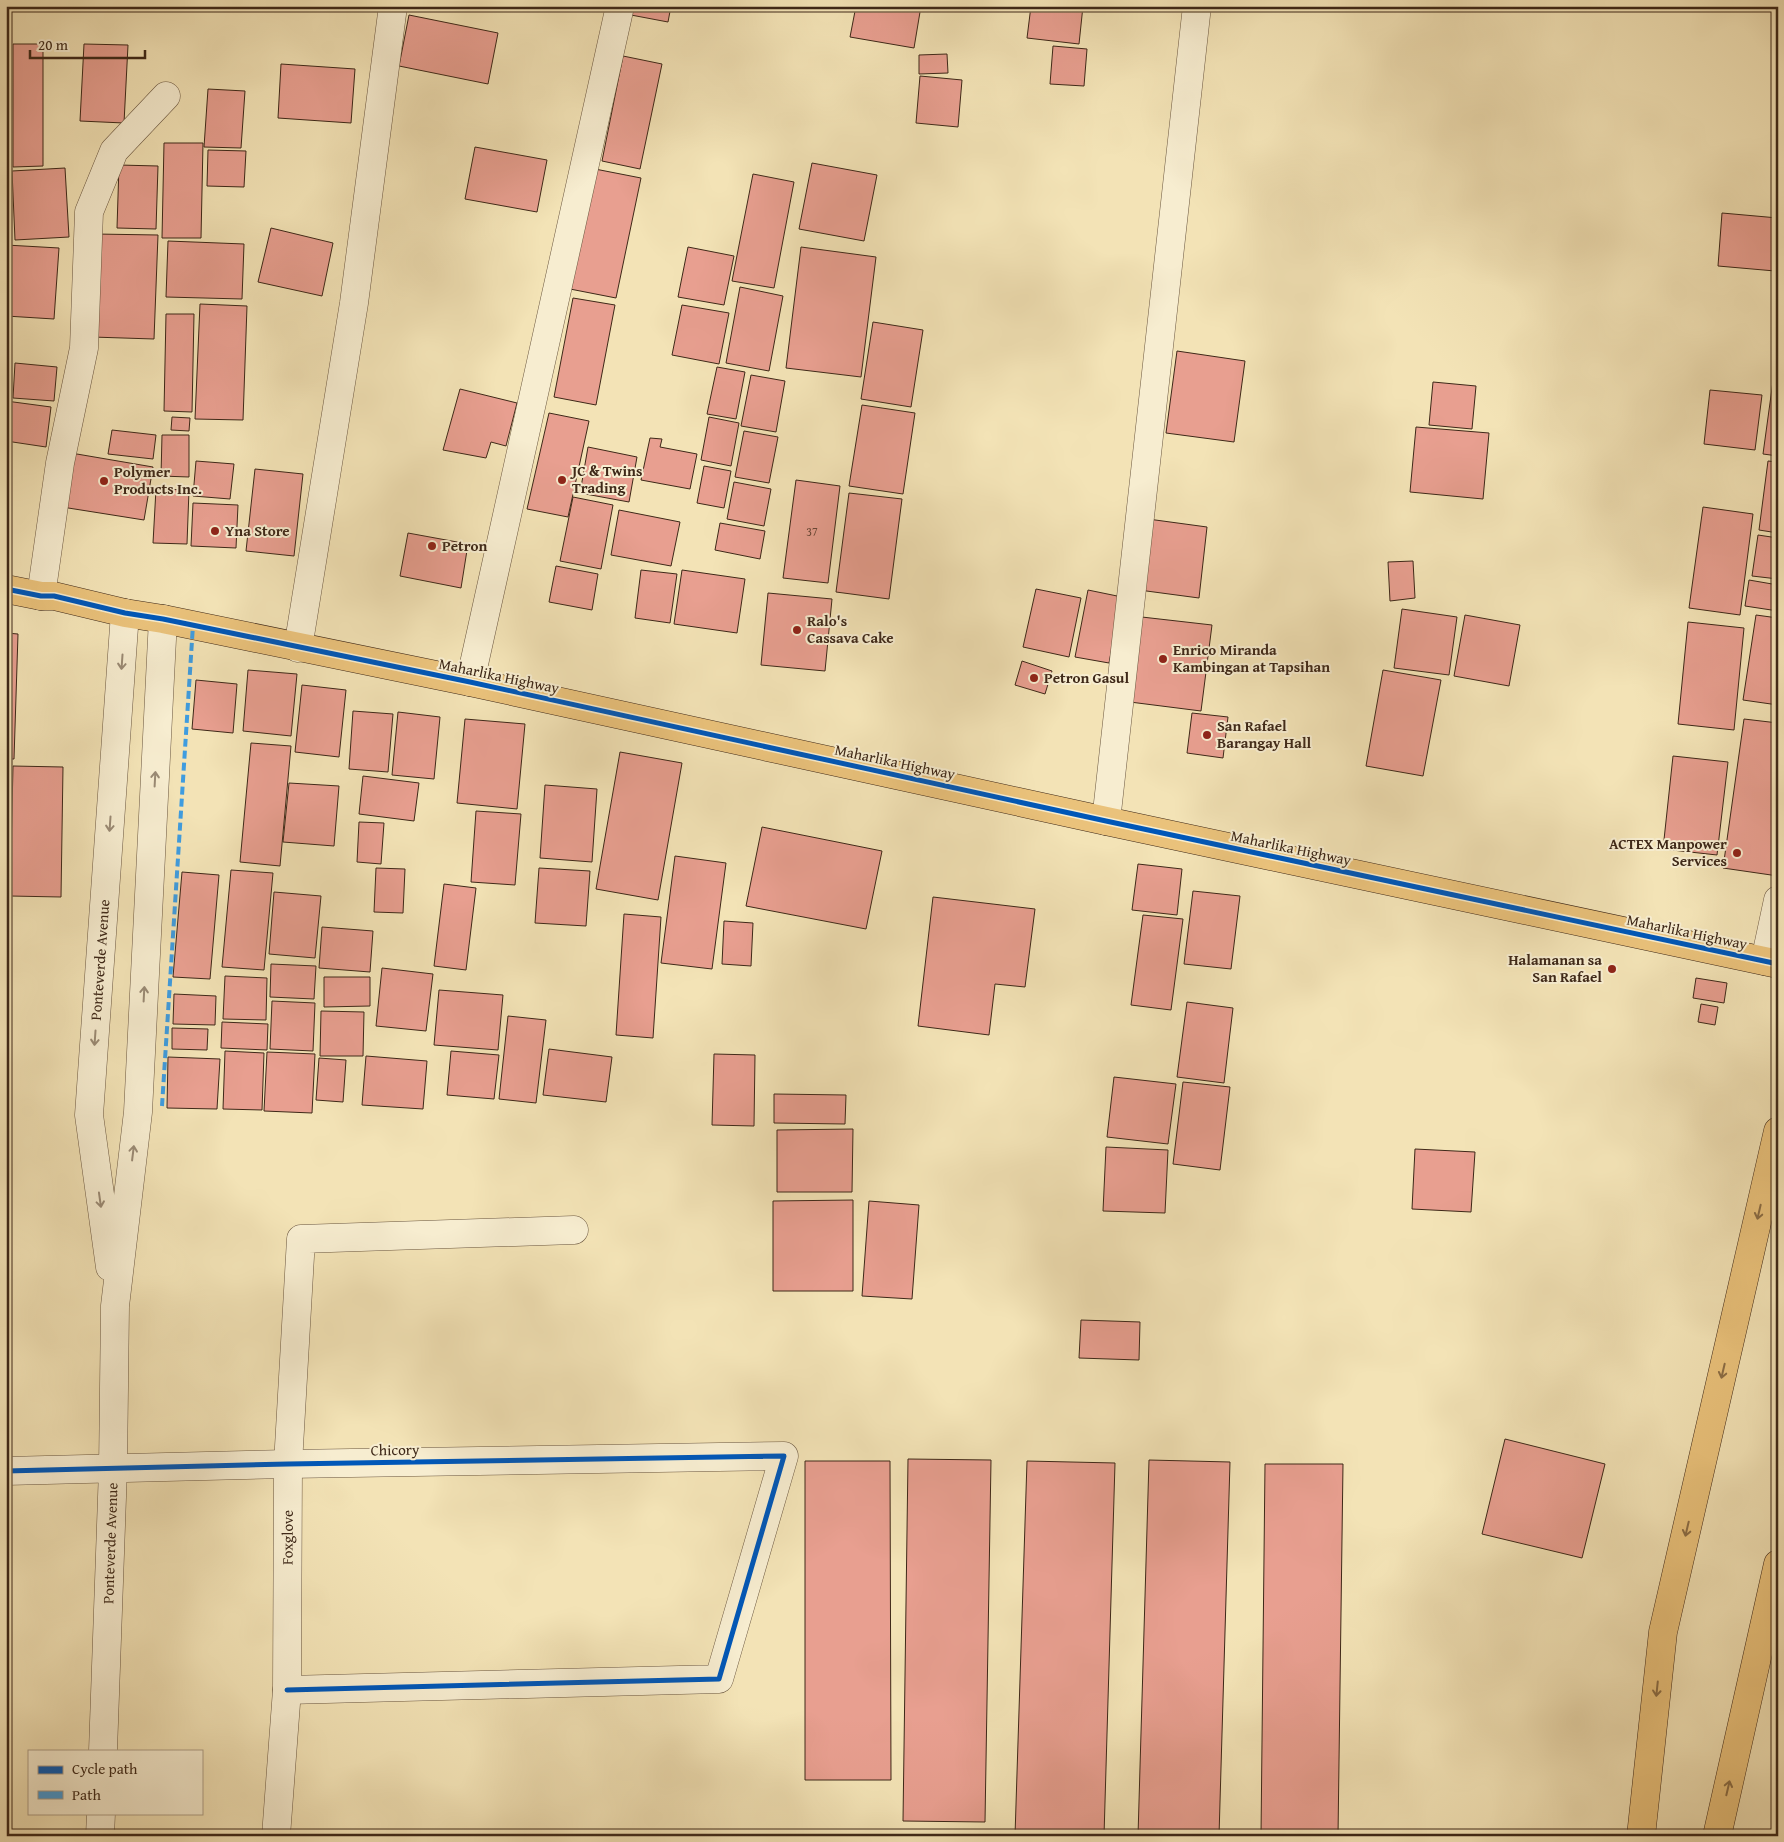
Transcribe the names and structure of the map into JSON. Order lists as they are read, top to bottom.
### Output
{
  "streets": {
    "highway": ["Maharlika Highway"],
    "street": ["Ponteverde Avenue", "Chicory", "Foxglove"]
  },
  "crossings": [
    ["Maharlika Highway", "Ponteverde Avenue"],
    ["Ponteverde Avenue", "Chicory"],
    ["Chicory", "Foxglove"]
  ],
  "places": [
    "JC & Twins Trading",
    "Polymer Products Inc.",
    "Yna Store",
    "Petron",
    "Ralo's Cassava Cake",
    "Enrico Miranda Kambingan at Tapsihan",
    "Petron Gasul",
    "San Rafael Barangay Hall",
    "ACTEX Manpower Services",
    "Halamanan sa San Rafael"
  ],
  "house_numbers": ["37"],
  "legend": ["Cycle path", "Path"],
  "scale_bar": "20 m"
}
